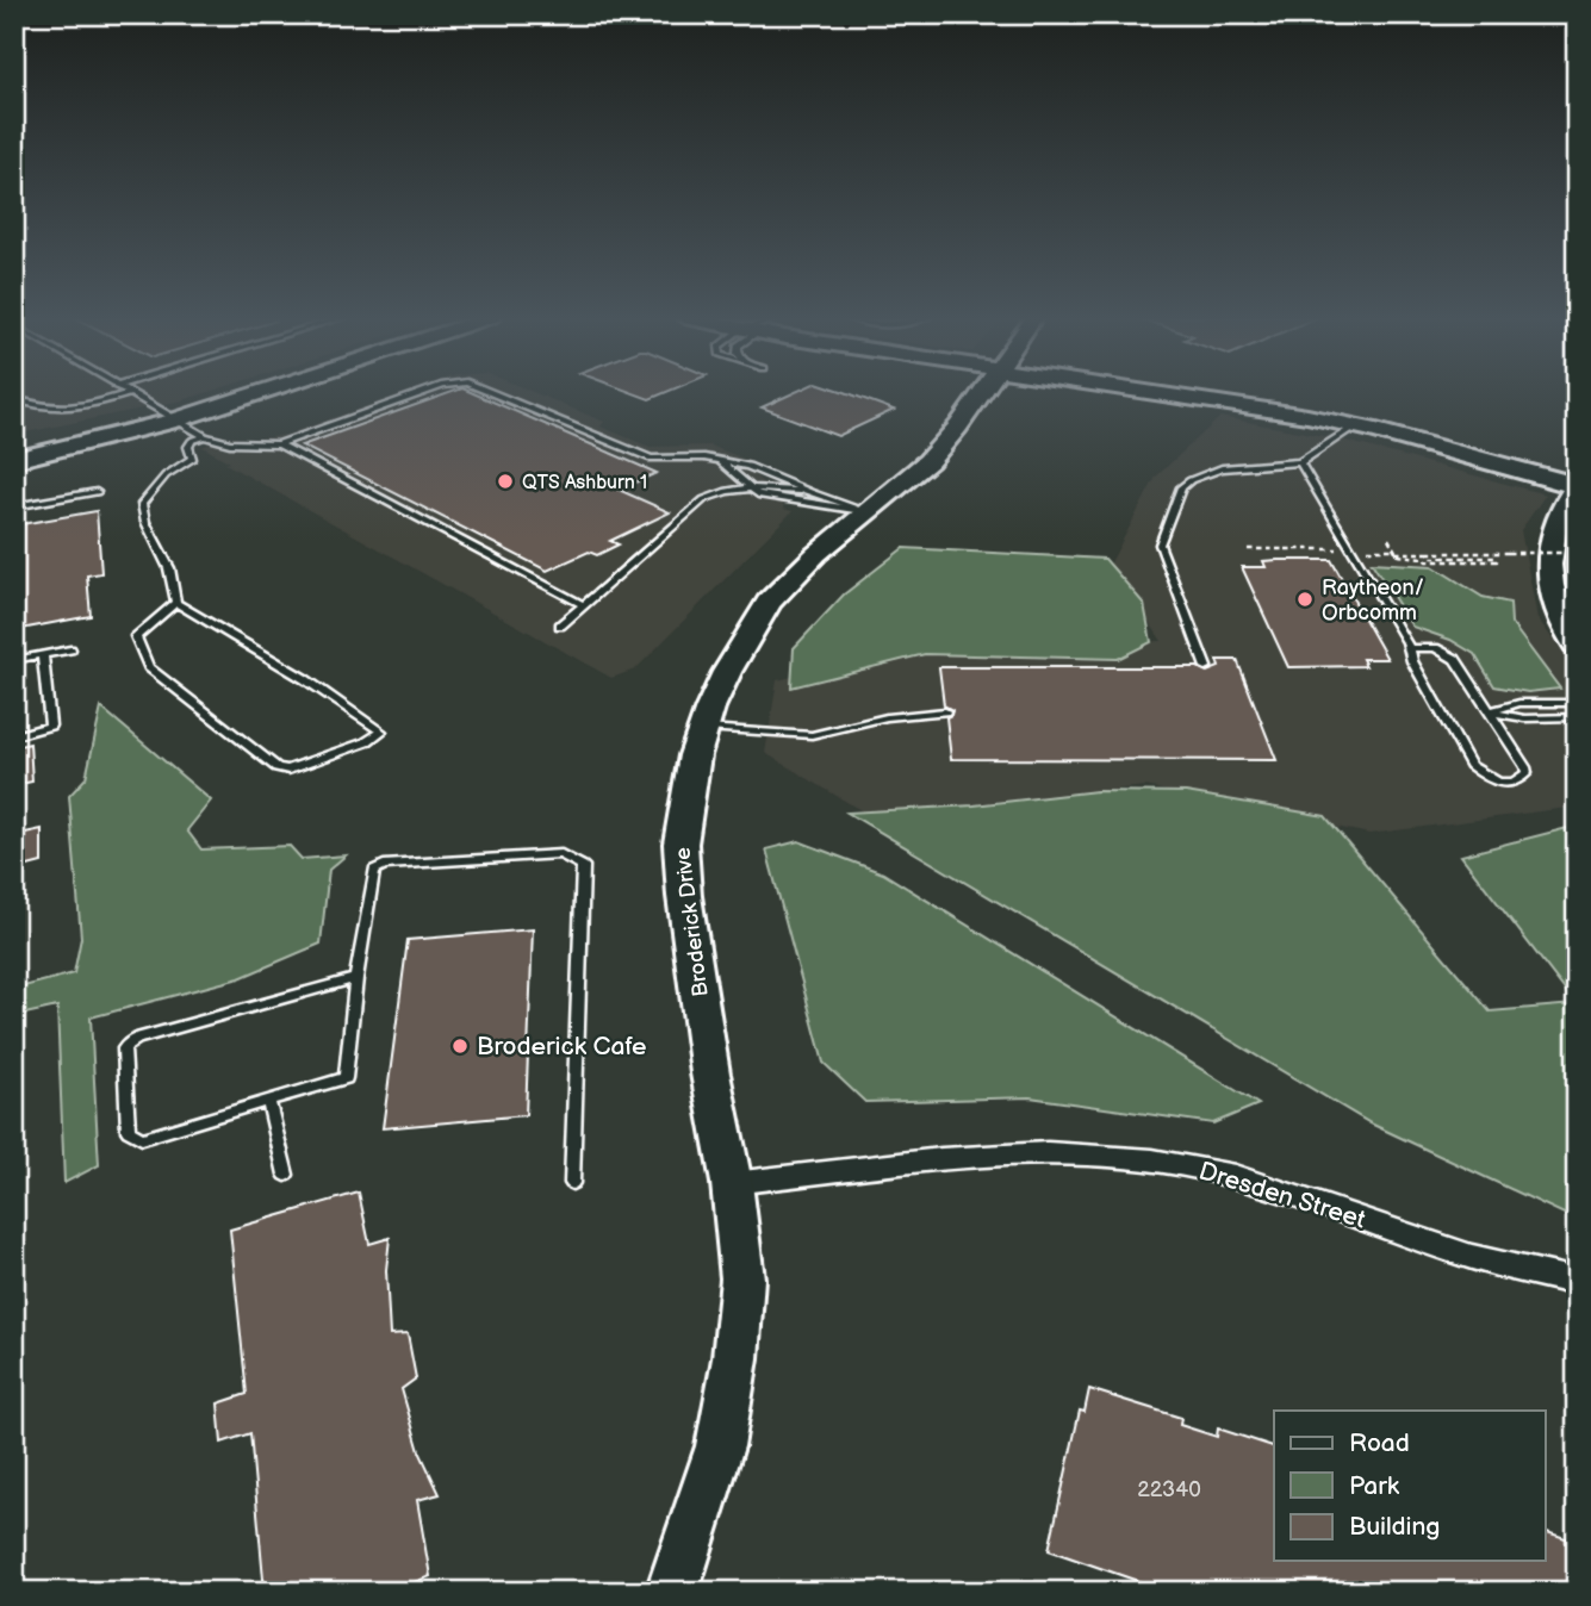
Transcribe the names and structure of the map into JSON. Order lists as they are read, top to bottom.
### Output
{
  "streets": {
    "street": ["Broderick Drive", "Dresden Street"]
  },
  "crossings": [
    ["Broderick Drive", "Dresden Street"]
  ],
  "places": ["QTS Ashburn 1", "Raytheon/ Orbcomm", "Broderick Cafe"],
  "house_numbers": ["22340"],
  "legend": ["Road", "Park", "Building"]
}
